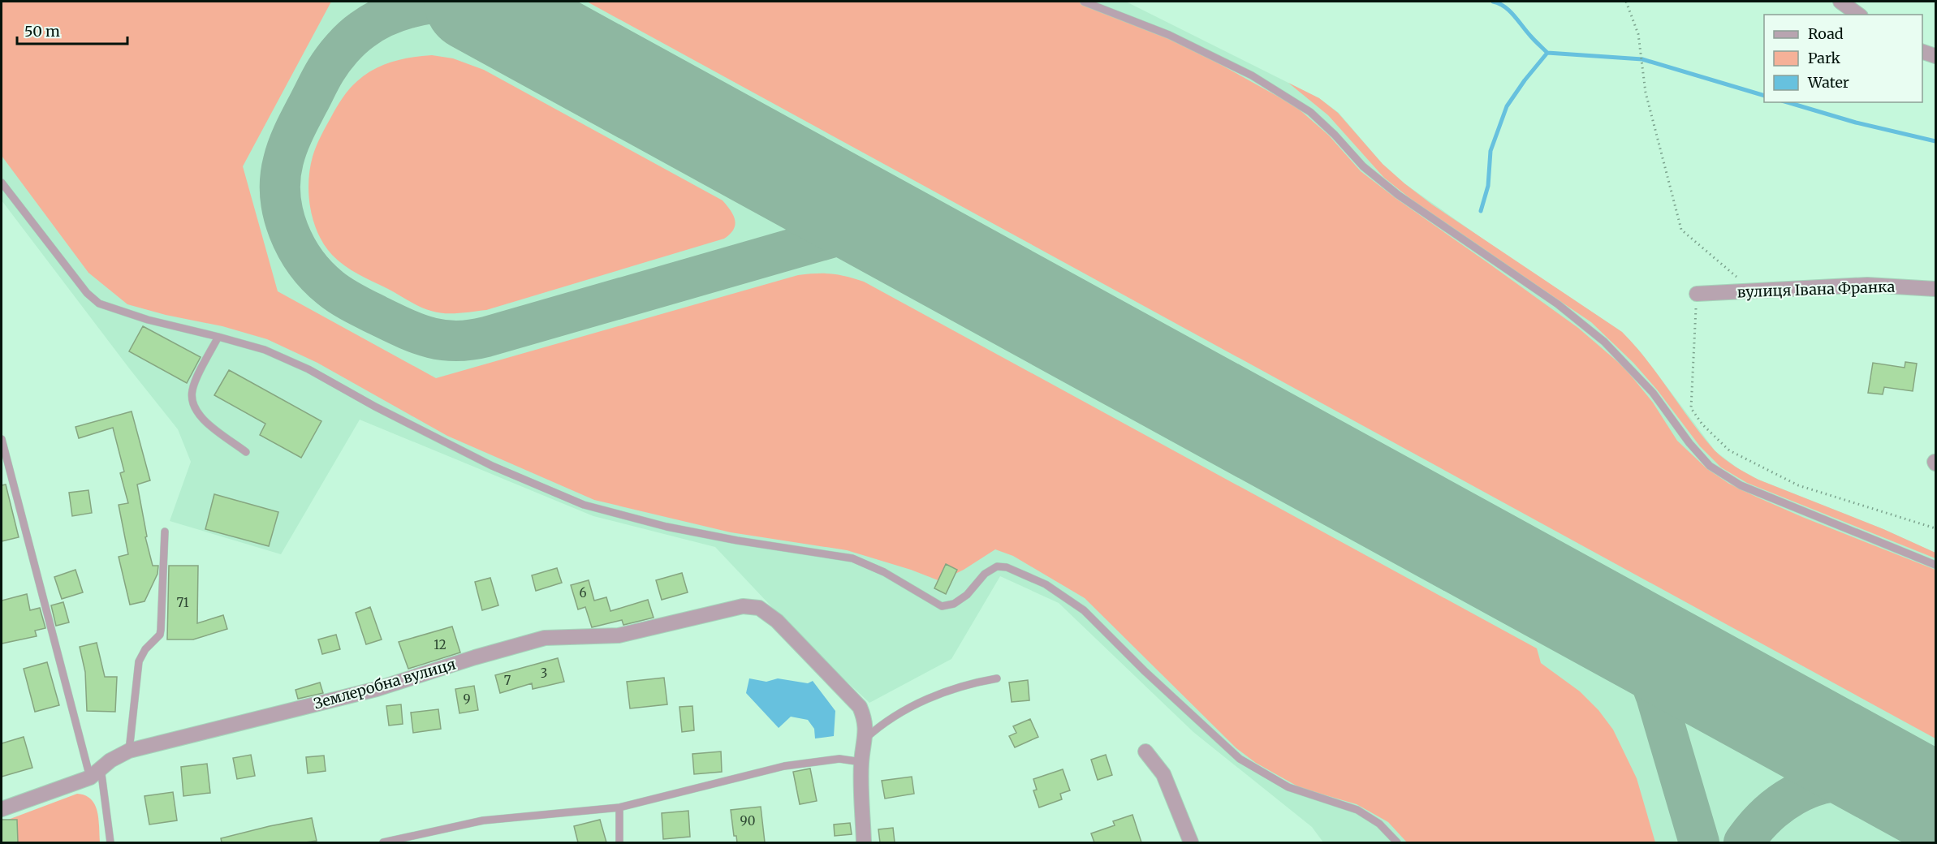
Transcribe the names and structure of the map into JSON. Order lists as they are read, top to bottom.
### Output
{
  "streets": {
    "street": ["вулиця Івана Франка", "Землеробна вулиця"]
  },
  "house_numbers": [
    "6",
    "71",
    "12",
    "3",
    "7",
    "9",
    "90"
  ],
  "legend": ["Road", "Park", "Water"],
  "scale_bar": "50 m"
}
